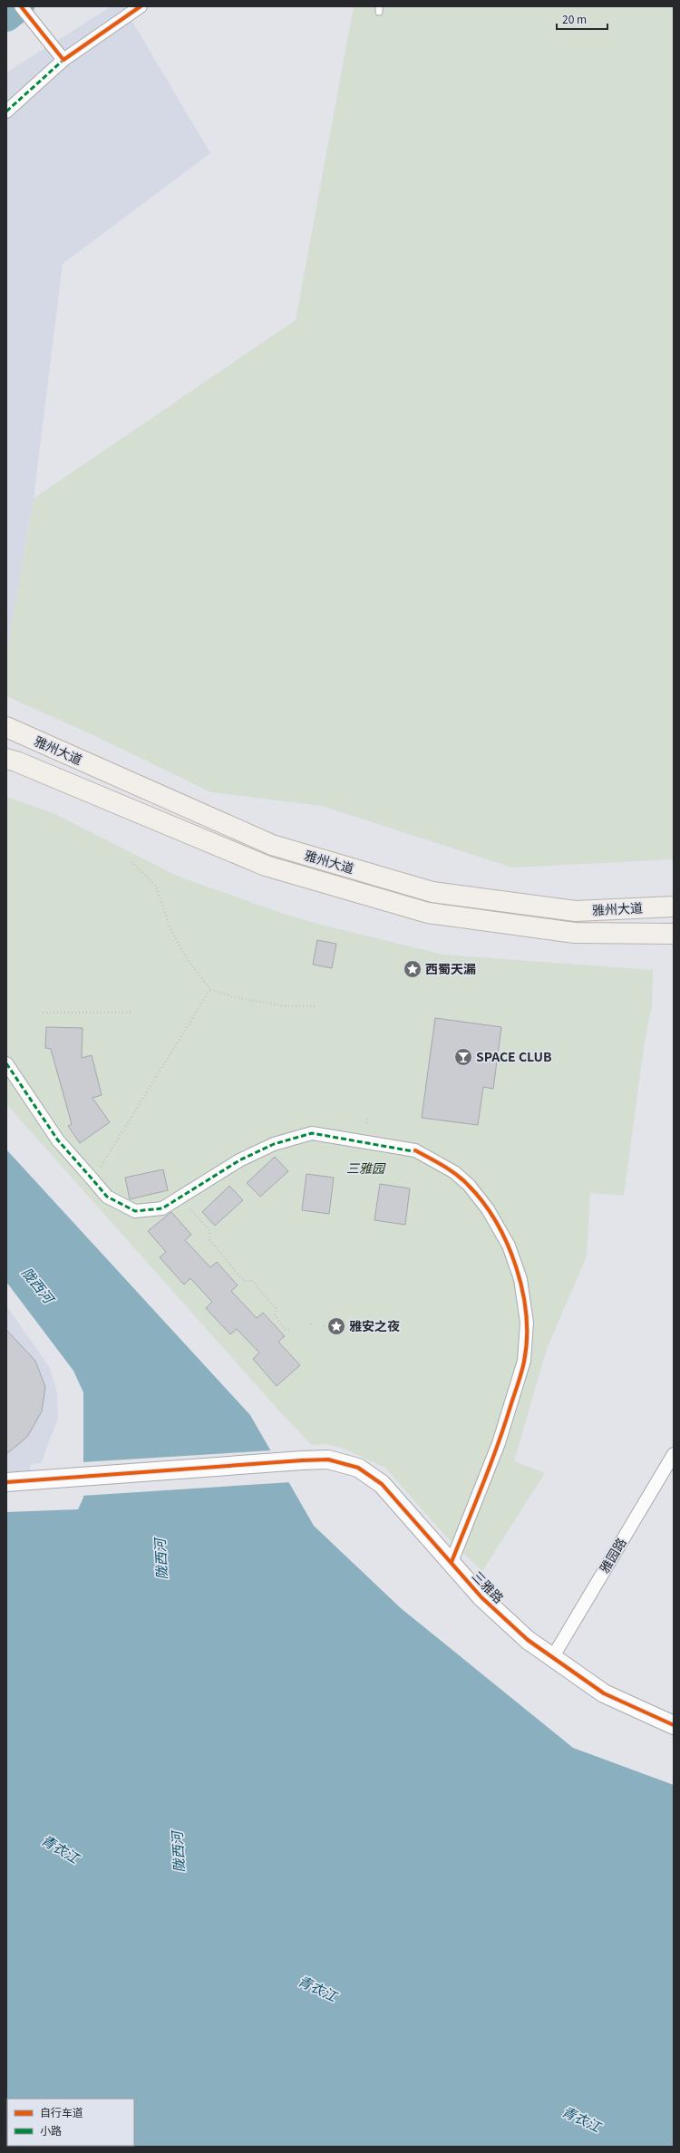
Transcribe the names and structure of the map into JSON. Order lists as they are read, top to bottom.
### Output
{
  "streets": {
    "main road": ["雅州大道"],
    "street": ["雅园路", "三雅路"]
  },
  "crossings": [
    ["雅园路", "三雅路"]
  ],
  "water": ["陇西河", "青衣江"],
  "parks": ["三雅园"],
  "places": {
    "place": ["西蜀天漏", "雅安之夜"],
    "bar": ["SPACE CLUB"]
  },
  "legend": ["自行车道", "小路"],
  "scale_bar": "20 m"
}
